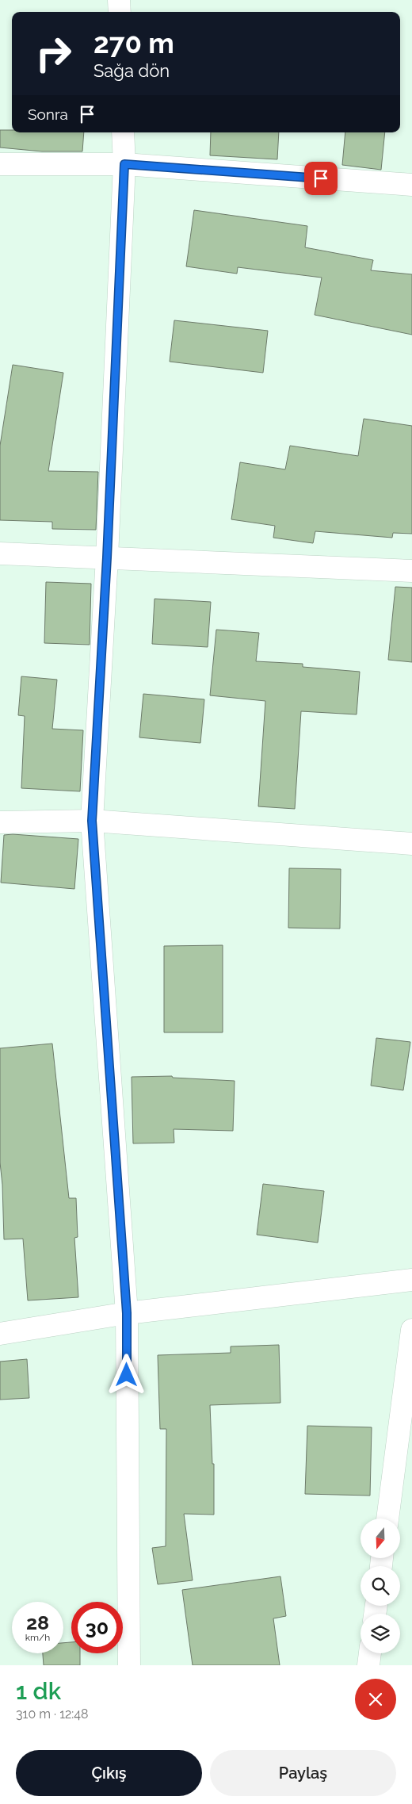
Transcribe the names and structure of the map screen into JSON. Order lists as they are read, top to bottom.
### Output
{
  "north": "bottom",
  "page": {
    "turn": ["270 m", "Sağa dön"],
    "then": "Sonra",
    "speed": "28 km/h",
    "limit": "30",
    "heading": ["1 dk", "310 m · 12:48"],
    "buttons": ["Çıkış", "Paylaş"]
  }
}
